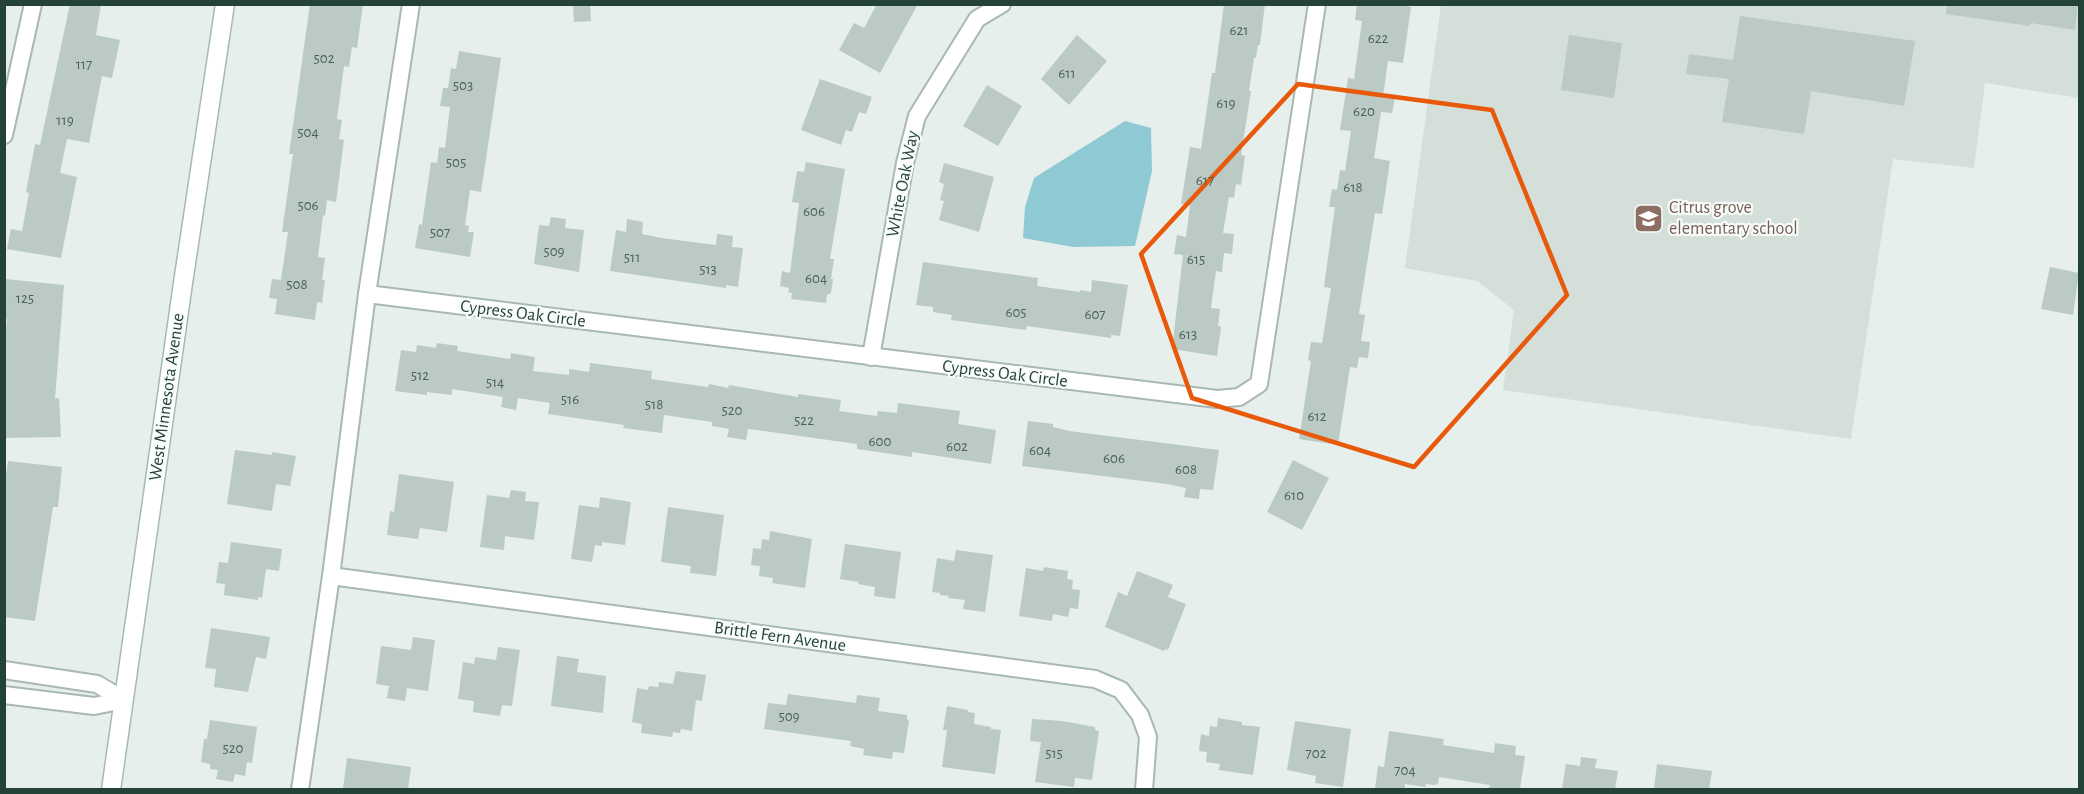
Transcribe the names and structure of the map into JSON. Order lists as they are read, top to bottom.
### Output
{
  "streets": {
    "street": [
      "White Oak Way",
      "Cypress Oak Circle",
      "West Minnesota Avenue",
      "Brittle Fern Avenue"
    ]
  },
  "crossings": [
    ["White Oak Way", "Cypress Oak Circle"]
  ],
  "places": {
    "school or university": ["Citrus grove elementary school"]
  },
  "house_numbers": [
    "621",
    "622",
    "502",
    "117",
    "611",
    "503",
    "619",
    "620",
    "119",
    "504",
    "505",
    "617",
    "618",
    "506",
    "606",
    "507",
    "509",
    "511",
    "615",
    "513",
    "604",
    "508",
    "125",
    "605",
    "607",
    "613",
    "512",
    "514",
    "516",
    "518",
    "520",
    "612",
    "522",
    "600",
    "602",
    "604",
    "606",
    "608",
    "610",
    "509",
    "520",
    "515",
    "702",
    "704"
  ]
}
